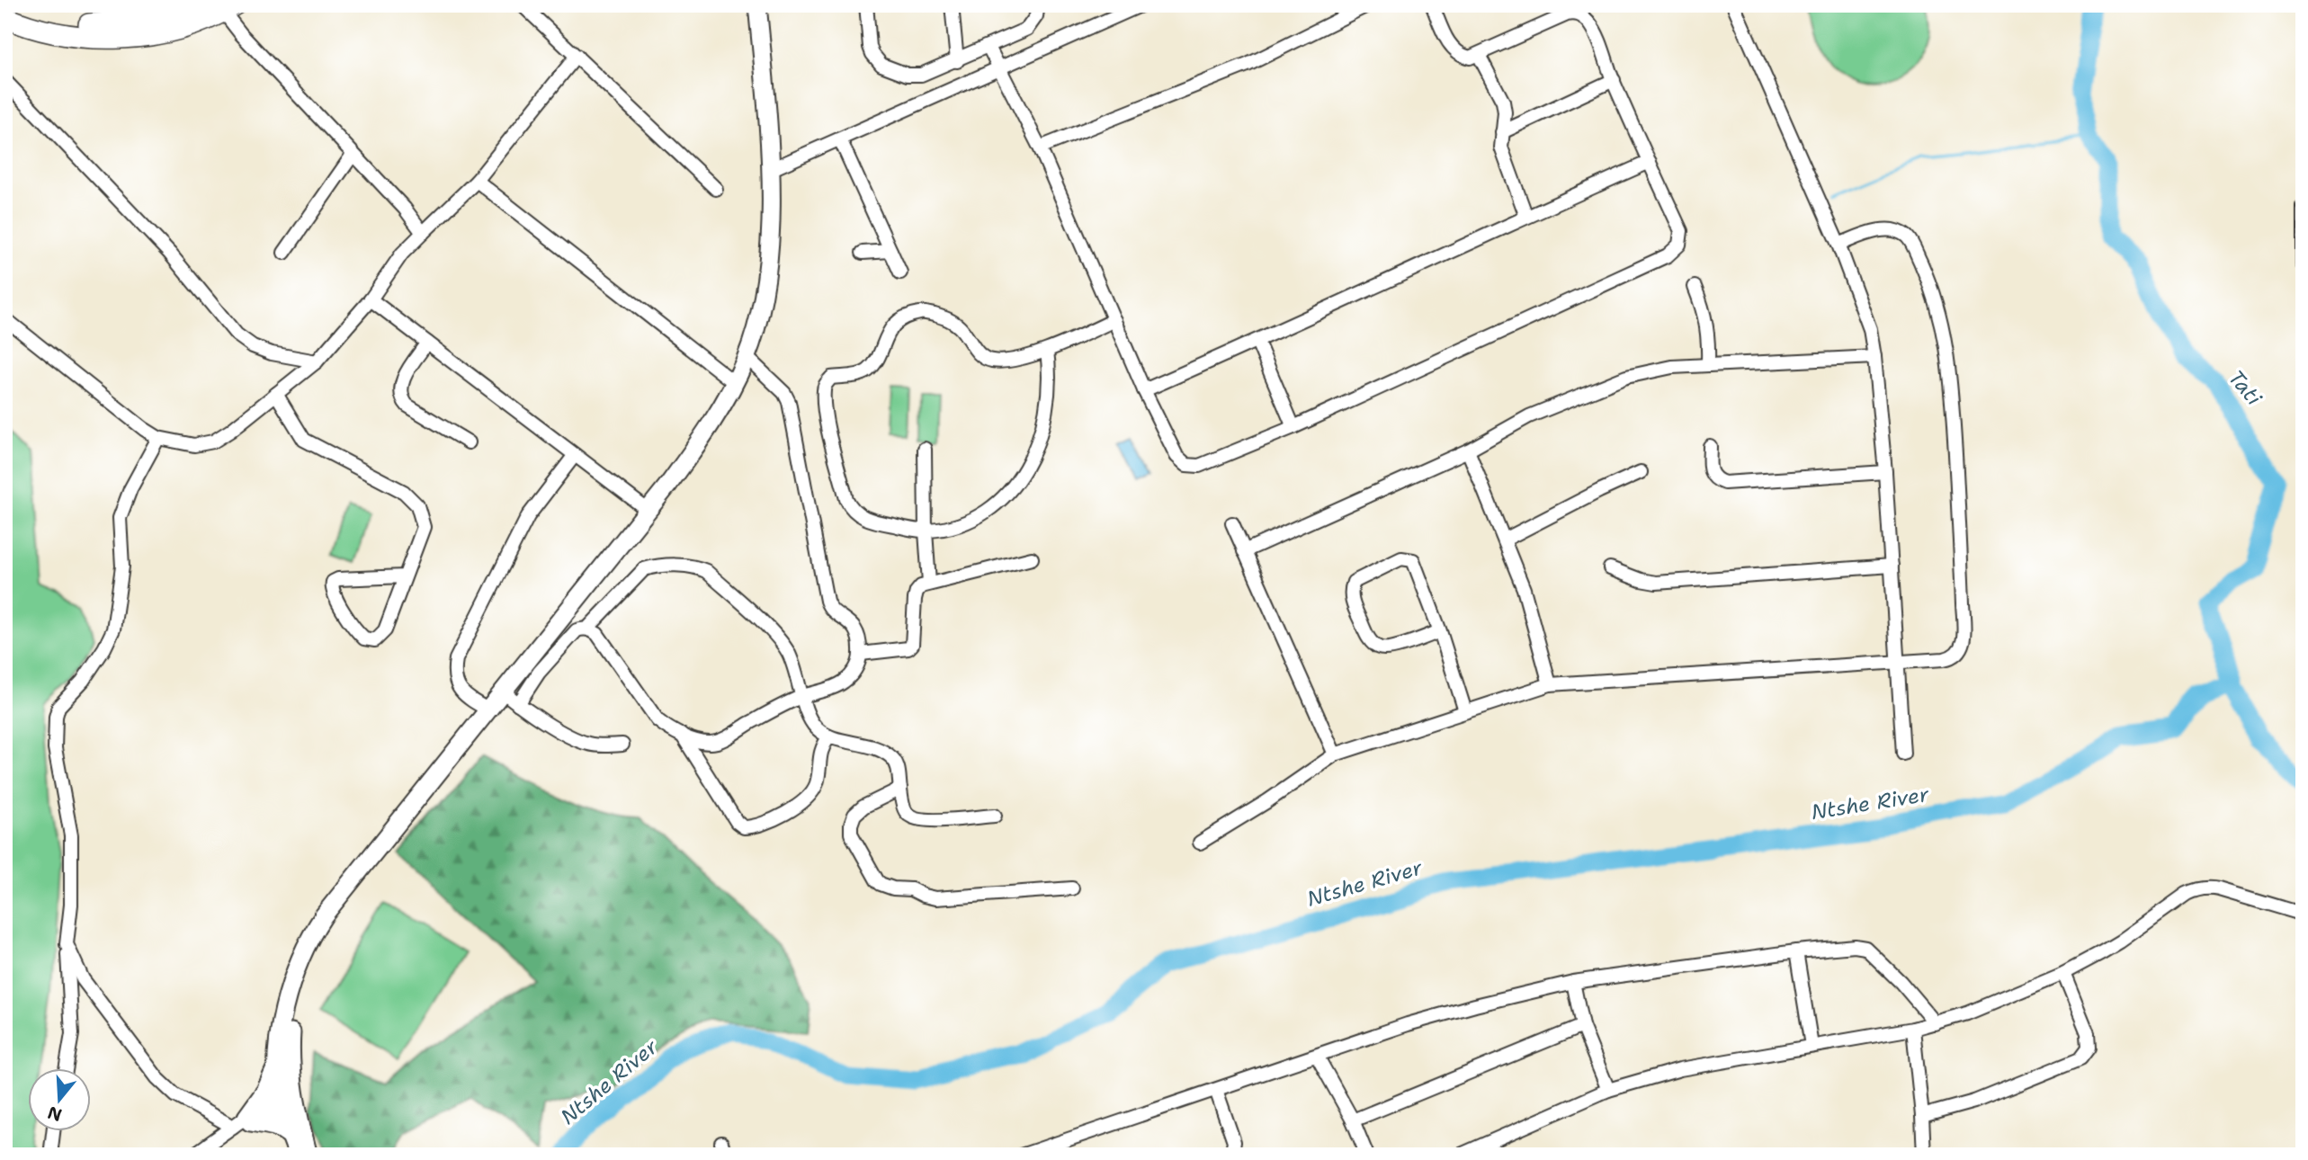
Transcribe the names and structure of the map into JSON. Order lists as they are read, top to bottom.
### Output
{
  "water": ["Tati", "Ntshe River"],
  "north": "bottom"
}
